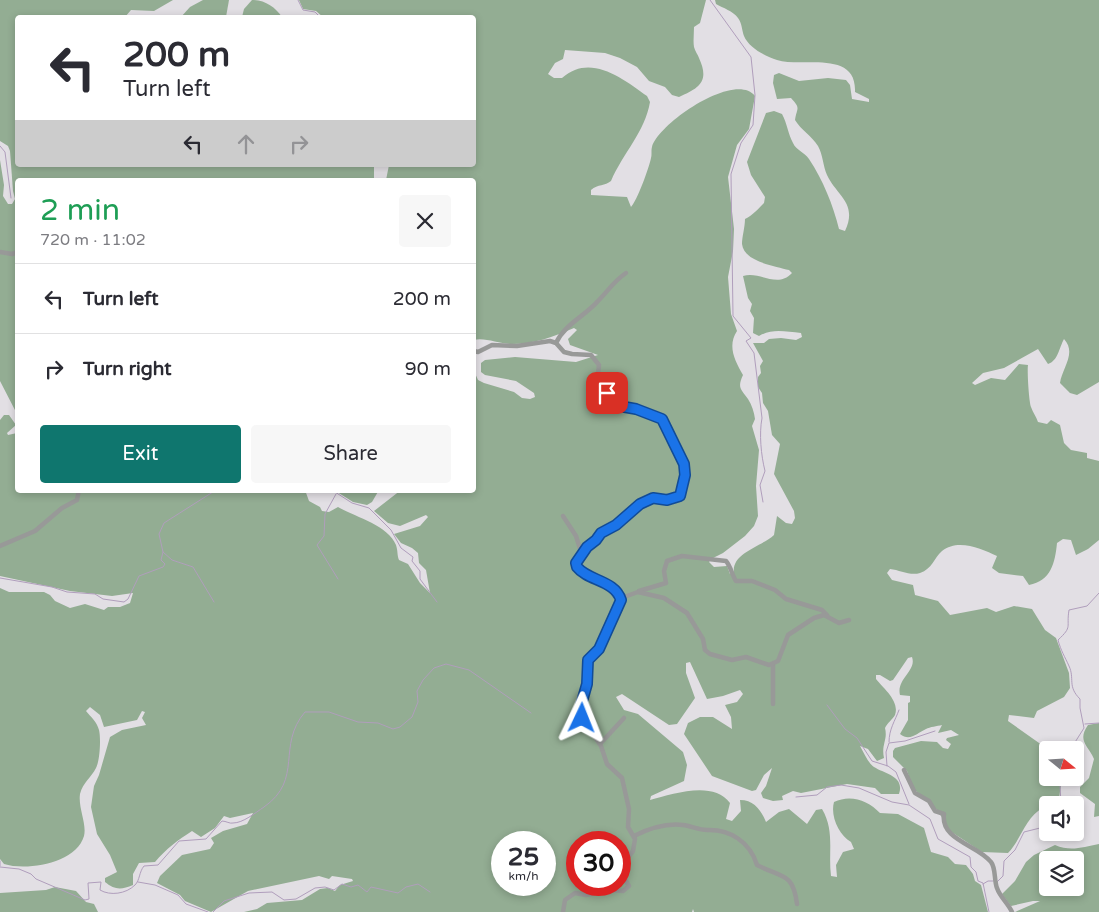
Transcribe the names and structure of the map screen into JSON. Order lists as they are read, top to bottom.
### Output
{
  "north": "right",
  "page": {
    "turn": ["200 m", "Turn left"],
    "heading": ["2 min", "720 m · 11:02"],
    "list": [
      {
        "name": "Turn left",
        "value": "200 m"
      },
      {
        "name": "Turn right",
        "value": "90 m"
      }
    ],
    "buttons": ["Exit", "Share"],
    "speed": "25 km/h",
    "limit": "30"
  }
}
